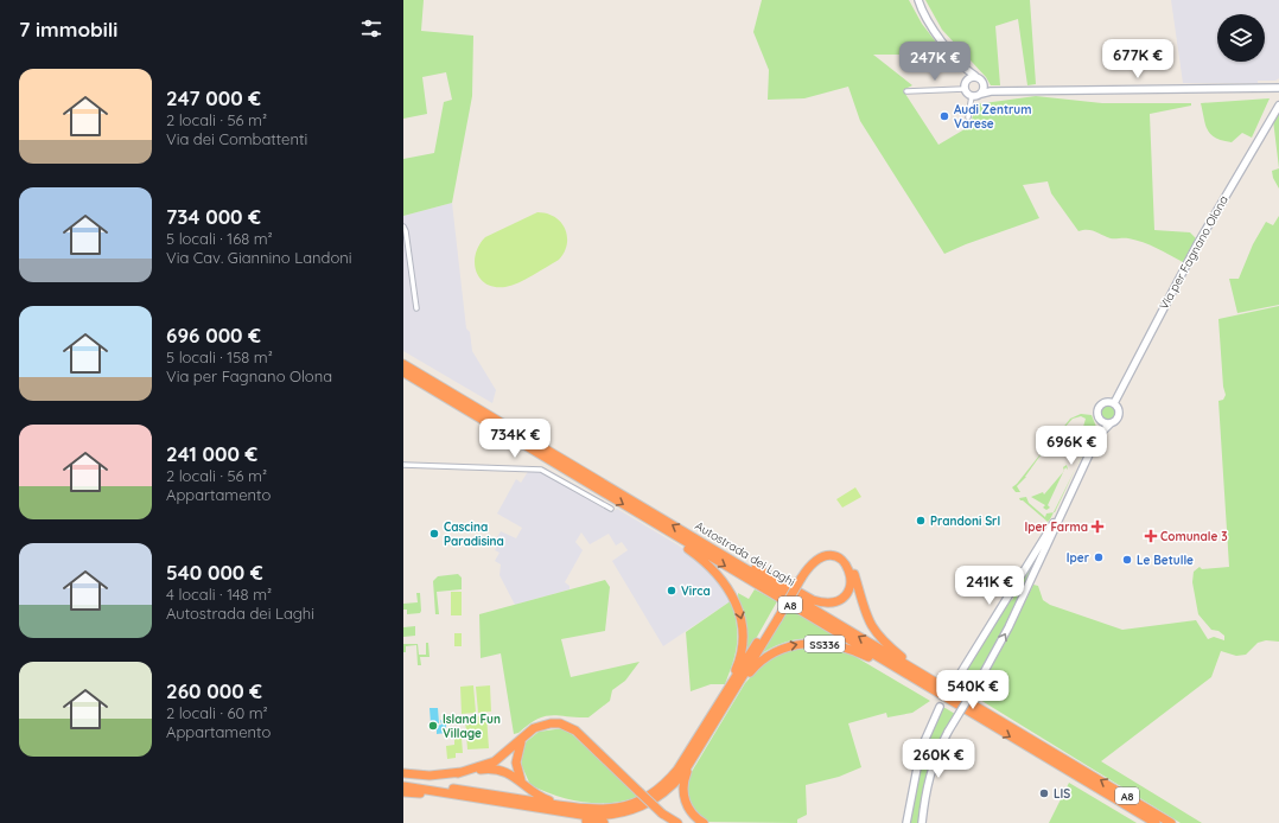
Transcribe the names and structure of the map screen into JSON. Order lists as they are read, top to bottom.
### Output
{
  "streets": {
    "highway": ["Autostrada dei Laghi", "A8", "SS336"],
    "main road": ["Via per Fagnano Olona"]
  },
  "crossings": [
    ["Autostrada dei Laghi", "SS336"]
  ],
  "places": {
    "other": [
      "Audi Zentrum Varese",
      "Prandoni Srl",
      "Cascina Paradisina",
      "Iper",
      "Le Betulle",
      "Virca",
      "Island Fun Village",
      "LIS"
    ],
    "health": ["Iper Farma", "Comunale 3"]
  },
  "page": {
    "heading": "7 immobili",
    "price": [
      "677K €",
      "247K €",
      "734K €",
      "696K €",
      "241K €",
      "540K €",
      "260K €"
    ],
    "list": [
      {
        "name": "247 000 €",
        "note": "2 locali · 56 m² · Via dei Combattenti"
      },
      {
        "name": "734 000 €",
        "note": "5 locali · 168 m² · Via Cav. Giannino Landoni"
      },
      {
        "name": "696 000 €",
        "note": "5 locali · 158 m² · Via per Fagnano Olona"
      },
      {
        "name": "241 000 €",
        "note": "2 locali · 56 m² · Appartamento"
      },
      {
        "name": "540 000 €",
        "note": "4 locali · 148 m² · Autostrada dei Laghi"
      },
      {
        "name": "260 000 €",
        "note": "2 locali · 60 m² · Appartamento"
      }
    ]
  }
}
